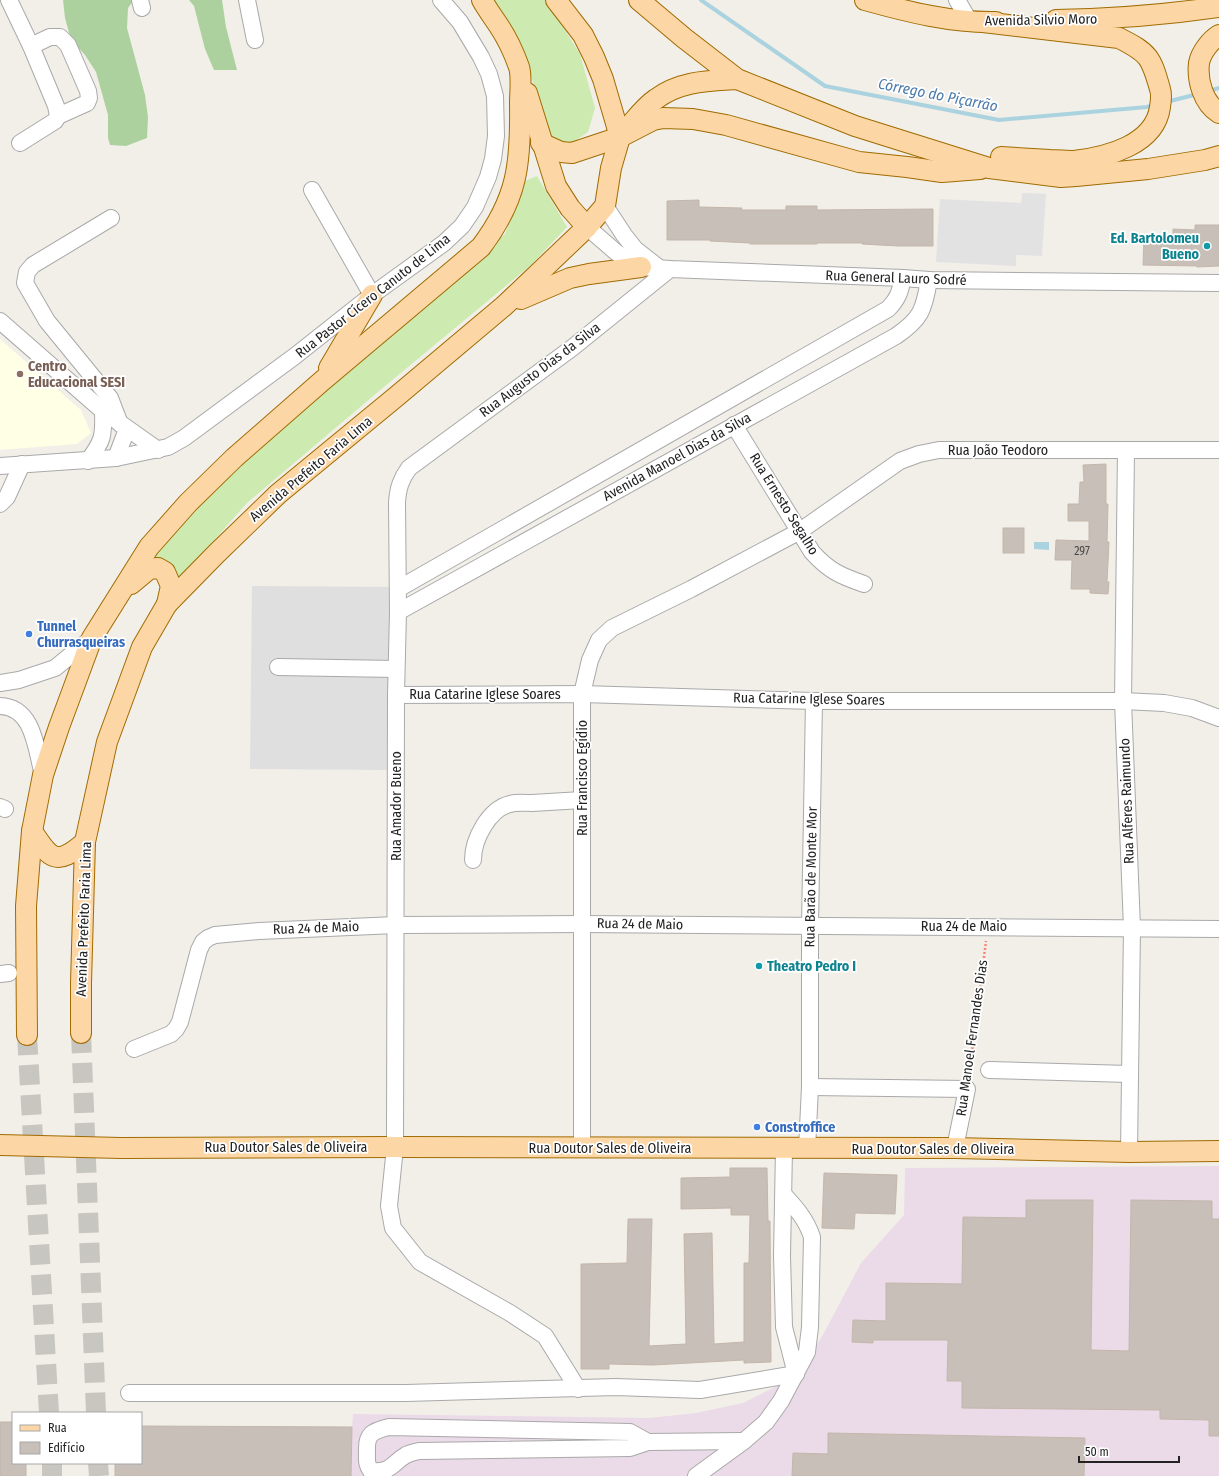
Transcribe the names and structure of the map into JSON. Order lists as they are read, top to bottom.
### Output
{
  "streets": {
    "main road": ["Avenida Silvio Moro", "Avenida Prefeito Faria Lima", "Rua Doutor Sales de Oliveira"],
    "street": [
      "Rua General Lauro Sodré",
      "Rua Pastor Cícero Canuto de Lima",
      "Rua Augusto Dias da Silva",
      "Rua João Teodoro",
      "Avenida Manoel Dias da Silva",
      "Rua Ernesto Segalho",
      "Rua Catarine Iglese Soares",
      "Rua Francisco Egídio",
      "Rua Alferes Raimundo",
      "Rua Amador Bueno",
      "Rua Barão de Monte Mor",
      "Rua 24 de Maio",
      "Rua Manoel Fernandes Dias"
    ]
  },
  "crossings": [
    ["Rua General Lauro Sodré", "Rua Augusto Dias da Silva"],
    ["Rua General Lauro Sodré", "Avenida Manoel Dias da Silva"],
    ["Rua General Lauro Sodré", "Avenida Prefeito Faria Lima"],
    ["Rua Augusto Dias da Silva", "Rua Amador Bueno"],
    ["Rua João Teodoro", "Rua Ernesto Segalho"],
    ["Rua João Teodoro", "Rua Francisco Egídio"],
    ["Rua João Teodoro", "Rua Alferes Raimundo"],
    ["Avenida Manoel Dias da Silva", "Rua Ernesto Segalho"],
    ["Avenida Manoel Dias da Silva", "Rua Amador Bueno"],
    ["Rua Ernesto Segalho", "Rua Francisco Egídio"],
    ["Rua Catarine Iglese Soares", "Rua Francisco Egídio"],
    ["Rua Catarine Iglese Soares", "Rua Alferes Raimundo"],
    ["Rua Catarine Iglese Soares", "Rua Amador Bueno"],
    ["Rua Catarine Iglese Soares", "Rua Barão de Monte Mor"],
    ["Rua Francisco Egídio", "Rua 24 de Maio"],
    ["Rua Francisco Egídio", "Rua Doutor Sales de Oliveira"],
    ["Rua Alferes Raimundo", "Rua 24 de Maio"],
    ["Rua Alferes Raimundo", "Rua Doutor Sales de Oliveira"],
    ["Rua Amador Bueno", "Rua 24 de Maio"],
    ["Rua Amador Bueno", "Rua Doutor Sales de Oliveira"],
    ["Rua Barão de Monte Mor", "Rua 24 de Maio"],
    ["Rua Barão de Monte Mor", "Rua Doutor Sales de Oliveira"],
    ["Rua 24 de Maio", "Rua Manoel Fernandes Dias"],
    ["Rua Manoel Fernandes Dias", "Rua Doutor Sales de Oliveira"]
  ],
  "water": ["Córrego do Piçarrão"],
  "places": [
    "Ed. Bartolomeu Bueno",
    "Centro Educacional SESI",
    "Tunnel Churrasqueiras",
    "Theatro Pedro I",
    "Constroffice"
  ],
  "house_numbers": ["297"],
  "legend": ["Rua", "Edifício"],
  "scale_bar": "50 m"
}
